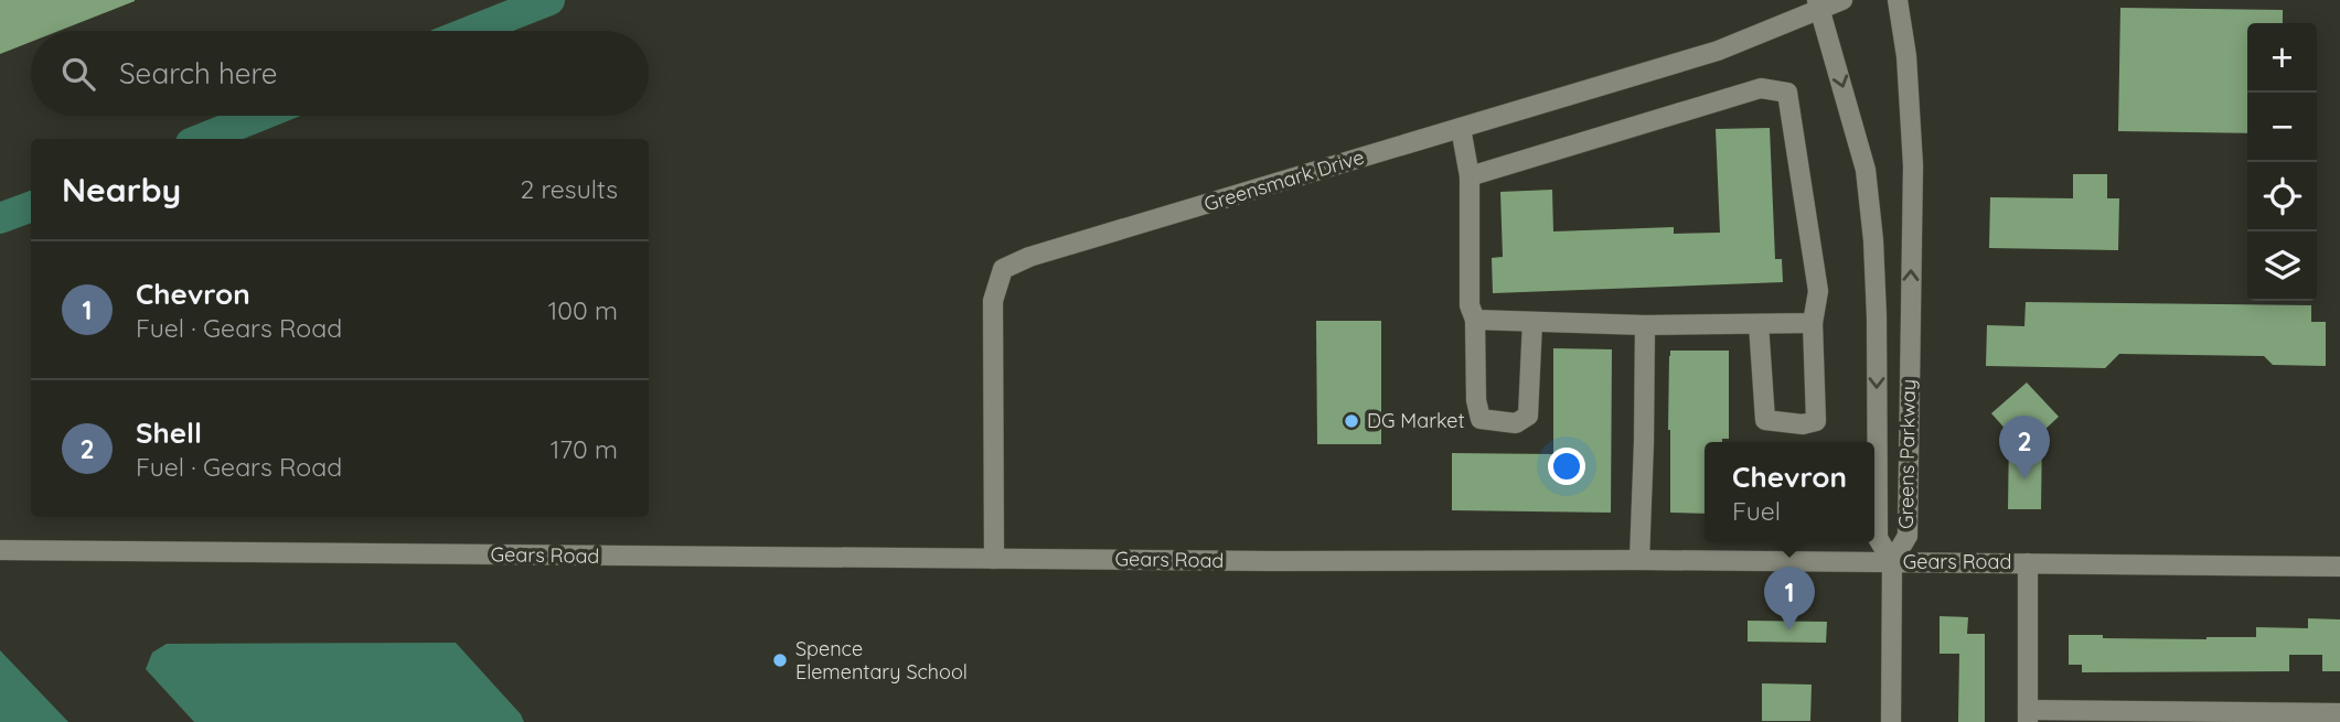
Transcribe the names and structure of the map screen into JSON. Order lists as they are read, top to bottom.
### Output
{
  "streets": {
    "street": ["Greensmark Drive", "Greens Parkway", "Gears Road"]
  },
  "crossings": [
    ["Greensmark Drive", "Greens Parkway"],
    ["Greensmark Drive", "Gears Road"],
    ["Greens Parkway", "Gears Road"]
  ],
  "places": ["DG Market", "Spence Elementary School"],
  "page": {
    "map_buttons": ["+", "−"],
    "search": "Search here",
    "heading": ["Nearby", "2 results"],
    "list": [
      {
        "mark": "1",
        "name": "Chevron",
        "note": "Fuel · Gears Road",
        "value": "100 m"
      },
      {
        "mark": "2",
        "name": "Shell",
        "note": "Fuel · Gears Road",
        "value": "170 m"
      }
    ],
    "pins": ["2", "1"],
    "popup": ["Chevron", "Fuel"]
  }
}
